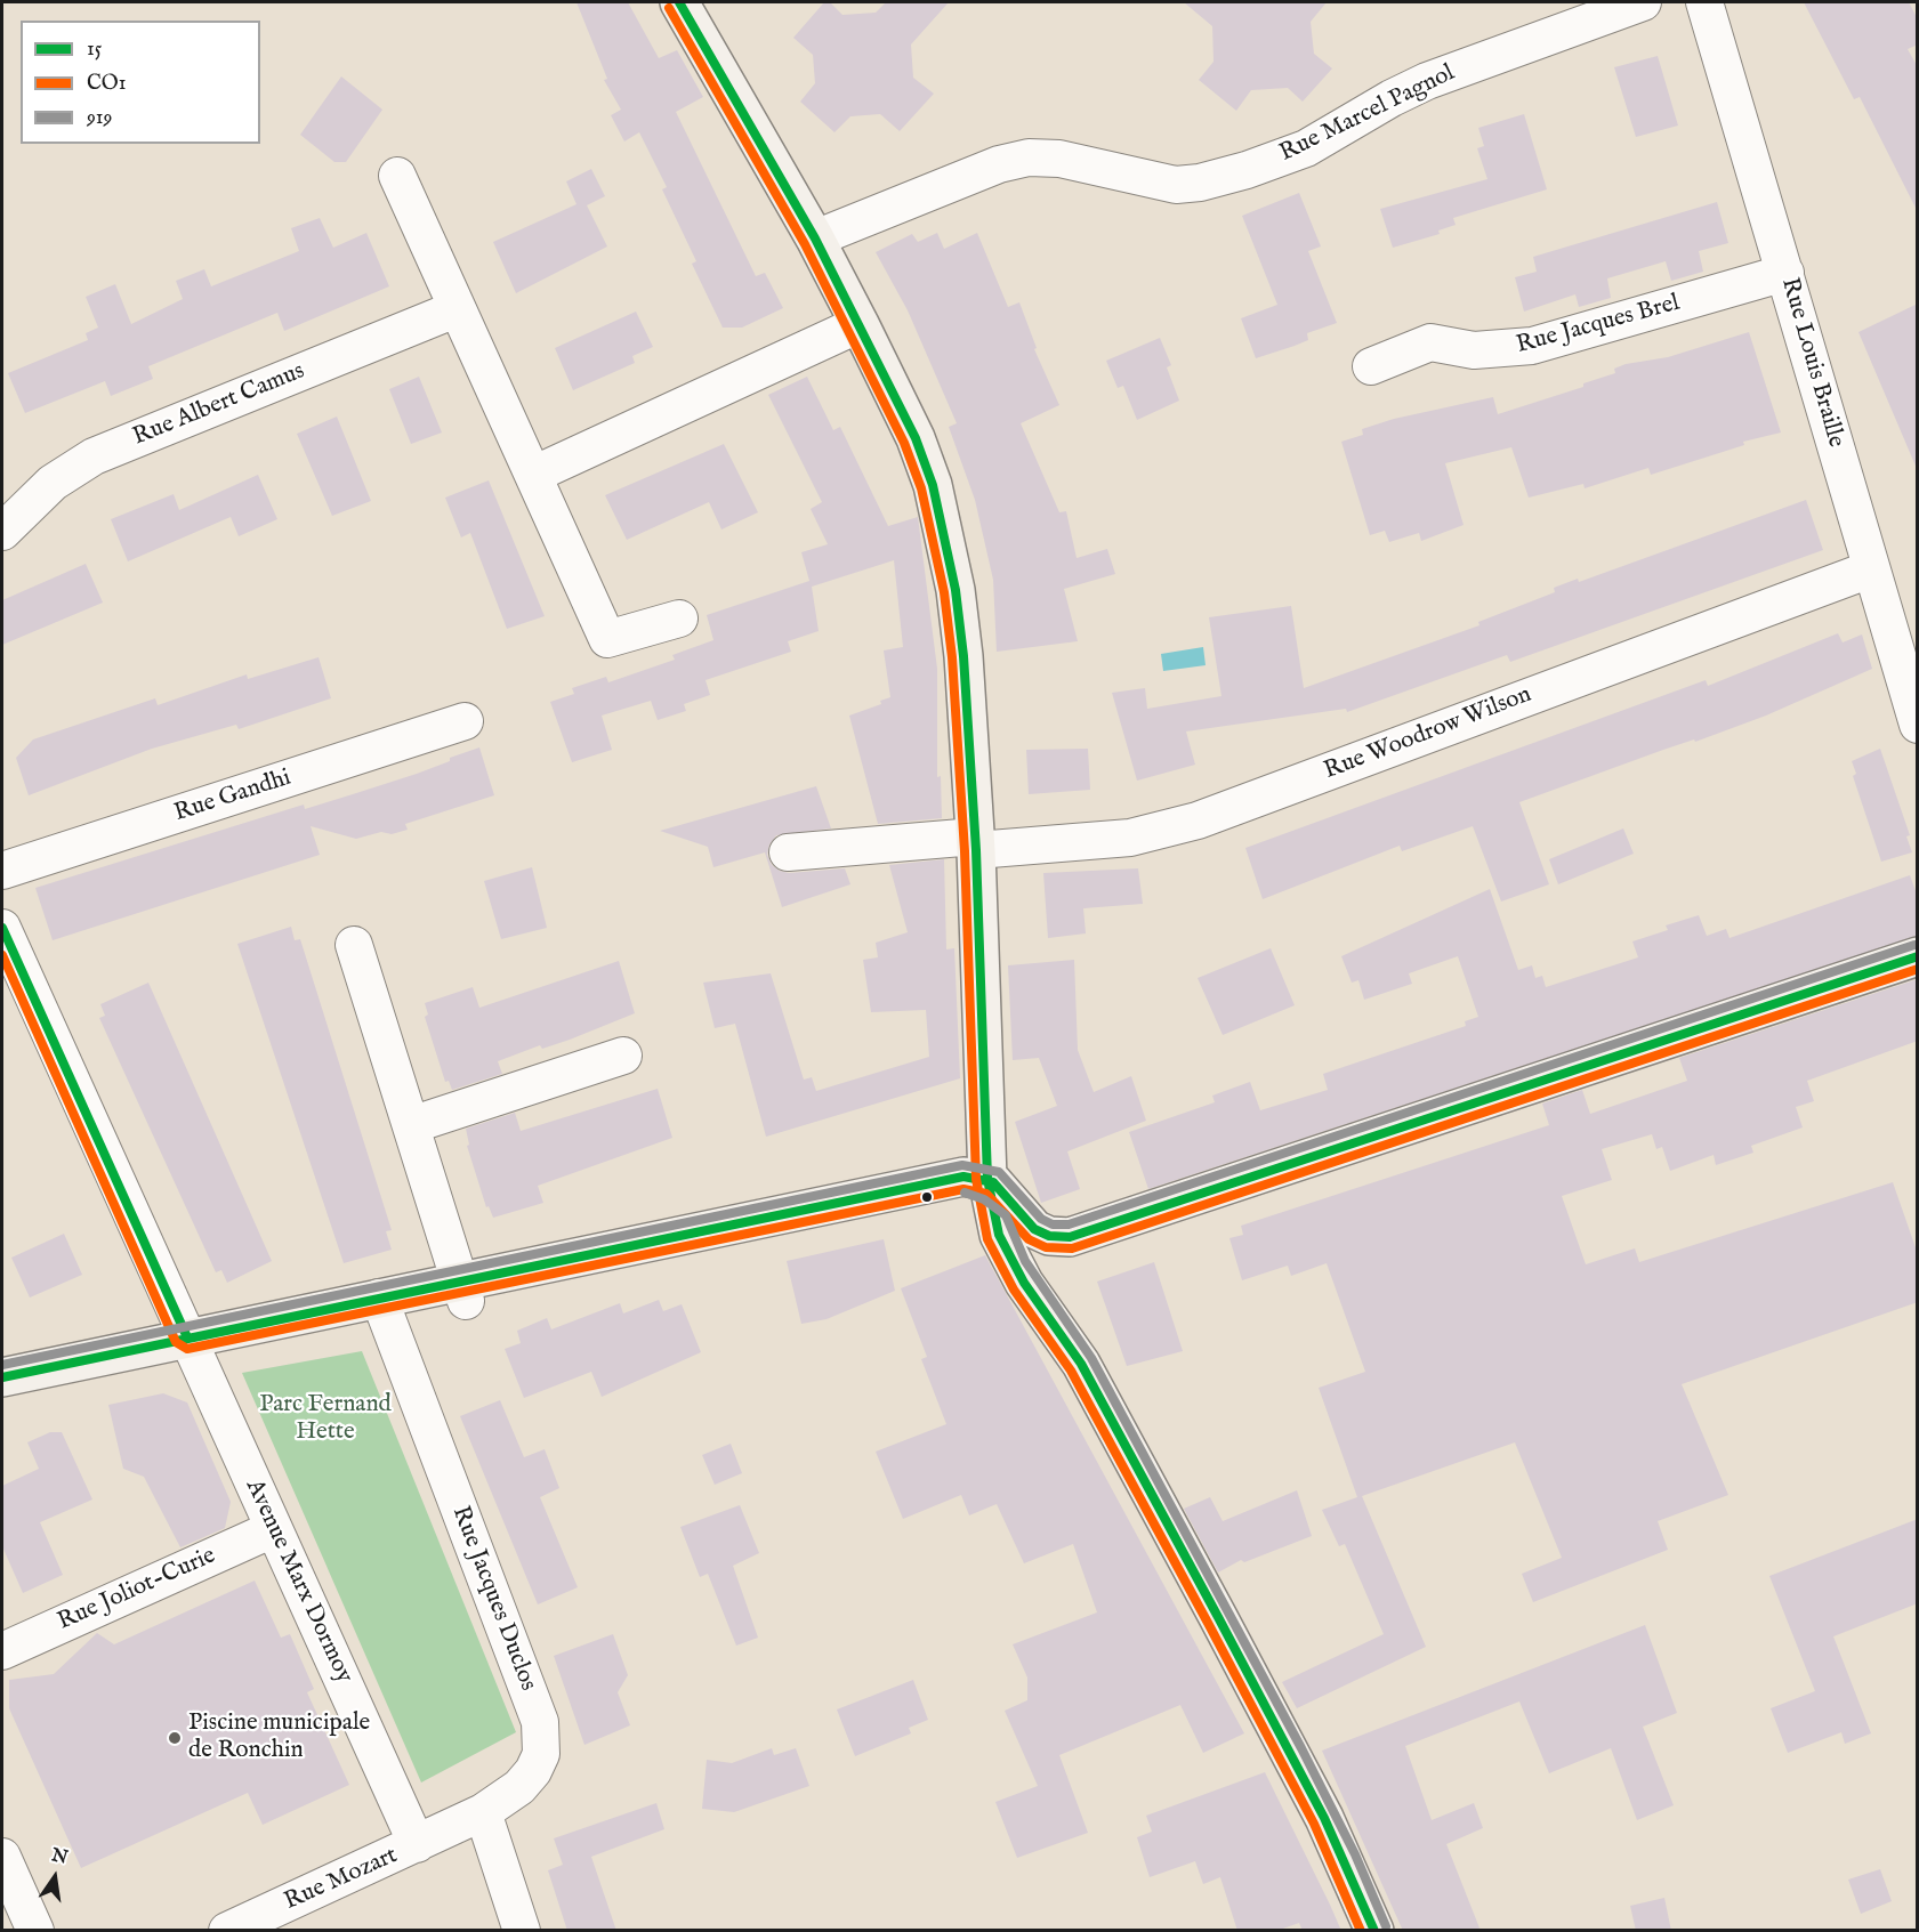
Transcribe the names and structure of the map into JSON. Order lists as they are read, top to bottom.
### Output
{
  "streets": {
    "street": [
      "Rue Marcel Pagnol",
      "Rue Jacques Brel",
      "Rue Louis Braille",
      "Rue Albert Camus",
      "Rue Woodrow Wilson",
      "Rue Gandhi",
      "Avenue Marx Dormoy",
      "Rue Joliot-Curie",
      "Rue Jacques Duclos",
      "Rue Mozart"
    ]
  },
  "crossings": [
    ["Rue Jacques Brel", "Rue Louis Braille"],
    ["Rue Louis Braille", "Rue Woodrow Wilson"],
    ["Avenue Marx Dormoy", "Rue Joliot-Curie"],
    ["Avenue Marx Dormoy", "Rue Jacques Duclos"],
    ["Avenue Marx Dormoy", "Rue Mozart"],
    ["Rue Jacques Duclos", "Rue Mozart"]
  ],
  "parks": ["Parc Fernand Hette"],
  "places": ["Piscine municipale de Ronchin"],
  "lines": ["transit line 15", "transit line CO1", "transit line 919"],
  "legend": ["15", "CO1", "919"],
  "north": "top"
}
